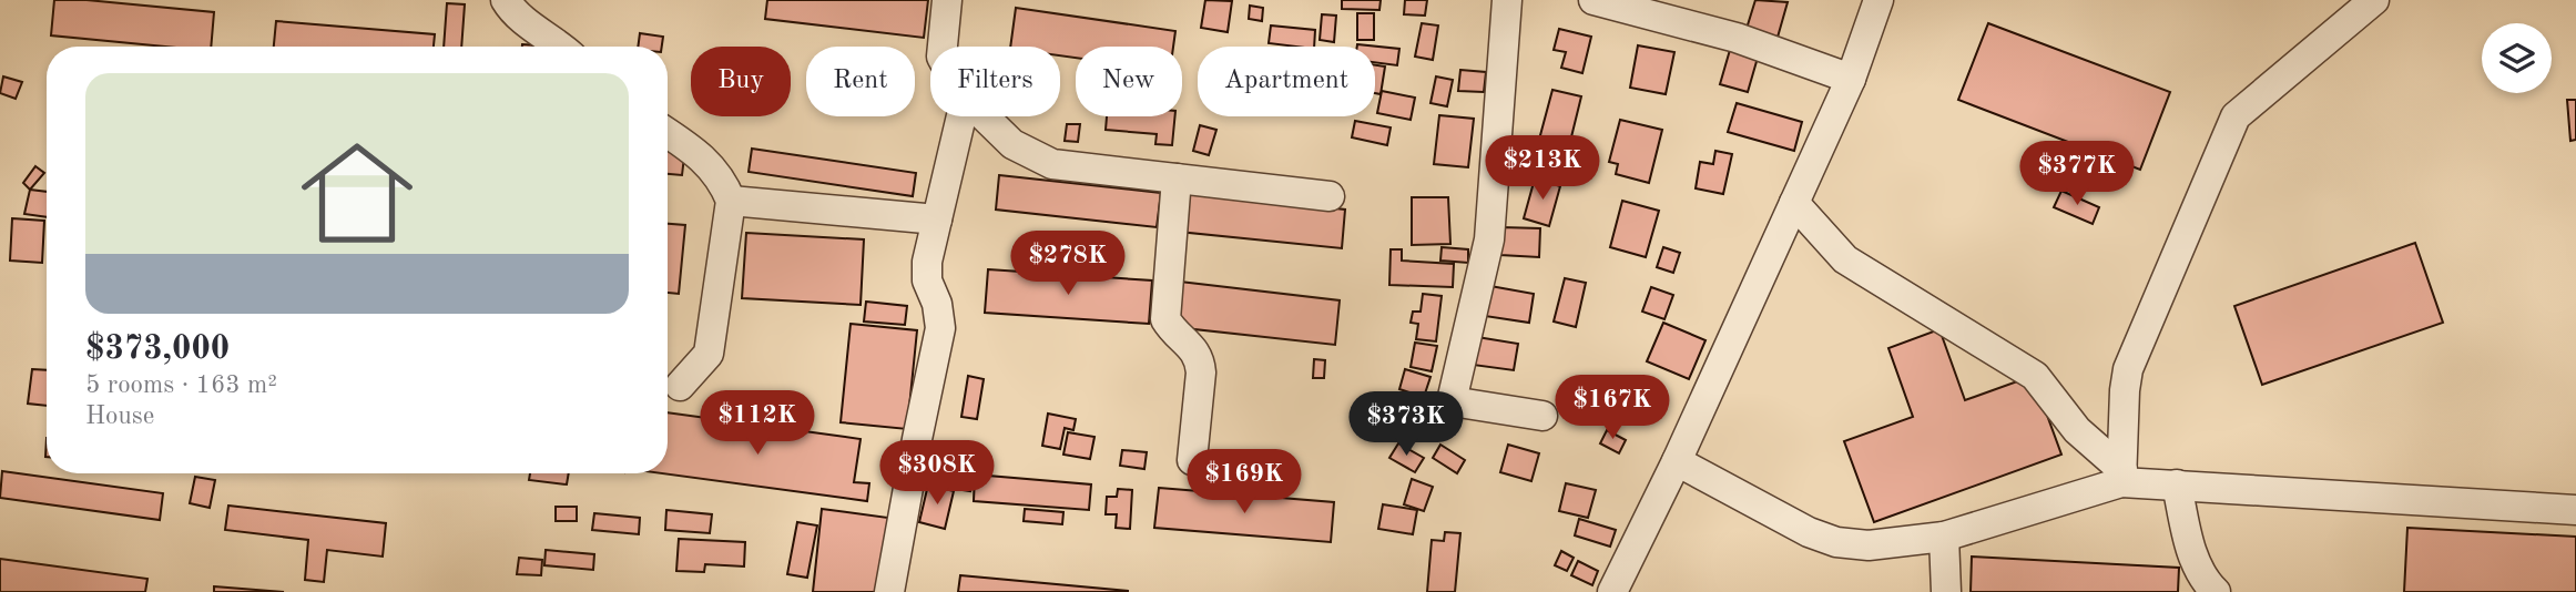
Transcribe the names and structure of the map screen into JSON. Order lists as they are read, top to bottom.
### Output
{
  "page": {
    "chip": [
      "Buy",
      "Rent",
      "Filters",
      "New",
      "Apartment"
    ],
    "list": [
      {
        "name": "$373,000",
        "note": "5 rooms · 163 m² · House"
      }
    ],
    "price": [
      "$213K",
      "$377K",
      "$278K",
      "$167K",
      "$112K",
      "$373K",
      "$308K",
      "$169K"
    ]
  }
}
